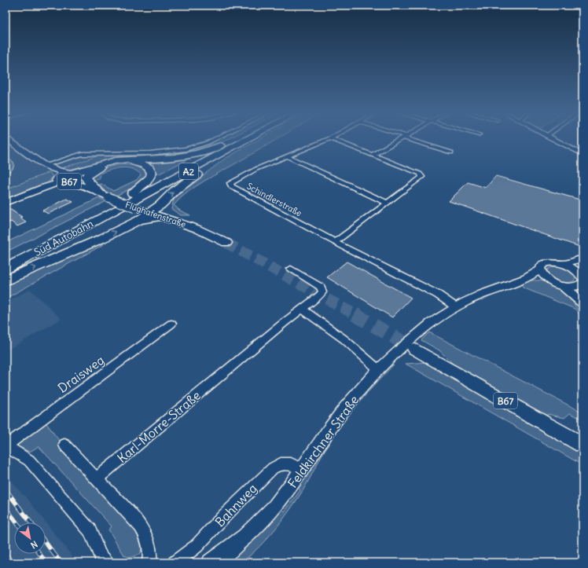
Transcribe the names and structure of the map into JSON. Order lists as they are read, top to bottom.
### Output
{
  "streets": {
    "highway": ["A2", "Süd Autobahn"],
    "main road": ["B67", "Flughafenstraße"],
    "street": [
      "Schindlerstraße",
      "Draisweg",
      "Karl-Morre-Straße",
      "Feldkirchner Straße",
      "Bahnweg"
    ]
  },
  "crossings": [
    ["B67", "Süd Autobahn"],
    ["Schindlerstraße", "Feldkirchner Straße"],
    ["Feldkirchner Straße", "Bahnweg"]
  ],
  "north": "bottom right"
}
